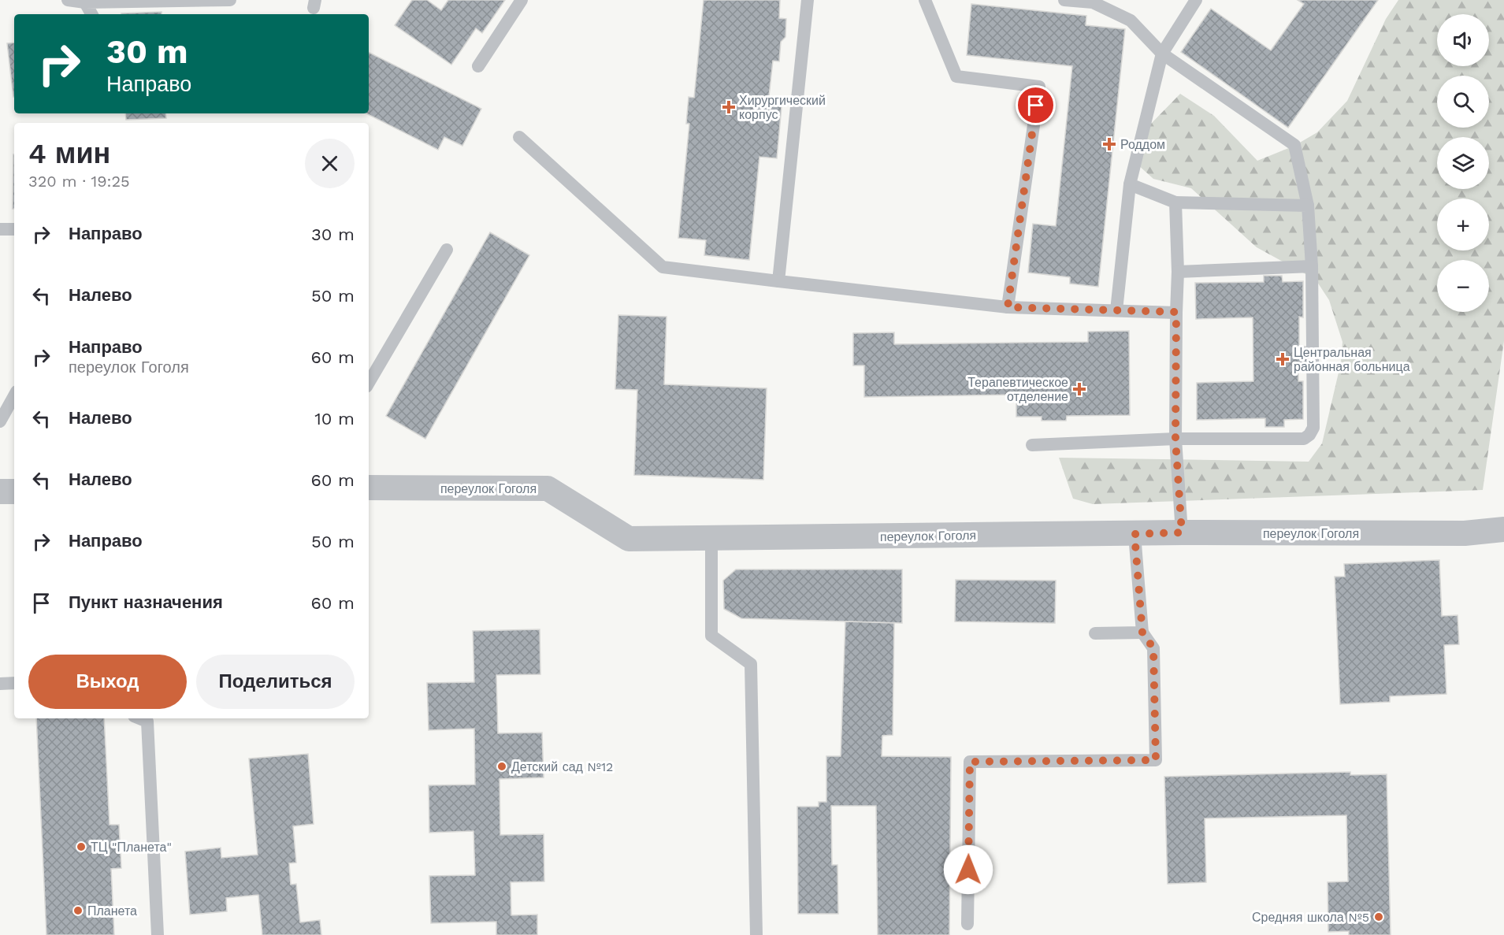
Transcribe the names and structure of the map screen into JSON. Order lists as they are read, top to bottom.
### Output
{
  "streets": {
    "street": ["переулок Гоголя"]
  },
  "places": {
    "health": [
      "Хирургический корпус",
      "Роддом",
      "Центральная районная больница",
      "Терапевтическое отделение"
    ],
    "other": [
      "Детский сад №12",
      "ТЦ \"Планета\"",
      "Планета",
      "Средняя школа №5"
    ]
  },
  "page": {
    "map_buttons": ["+", "−"],
    "turn": ["30 m", "Направо"],
    "heading": ["4 мин", "320 m · 19:25"],
    "list": [
      {
        "name": "Направо",
        "value": "30 m"
      },
      {
        "name": "Налево",
        "value": "50 m"
      },
      {
        "name": "Направо",
        "note": "переулок Гоголя",
        "value": "60 m"
      },
      {
        "name": "Налево",
        "value": "10 m"
      },
      {
        "name": "Налево",
        "value": "60 m"
      },
      {
        "name": "Направо",
        "value": "50 m"
      },
      {
        "name": "Пункт назначения",
        "value": "60 m"
      }
    ],
    "buttons": ["Выход", "Поделиться"]
  }
}
